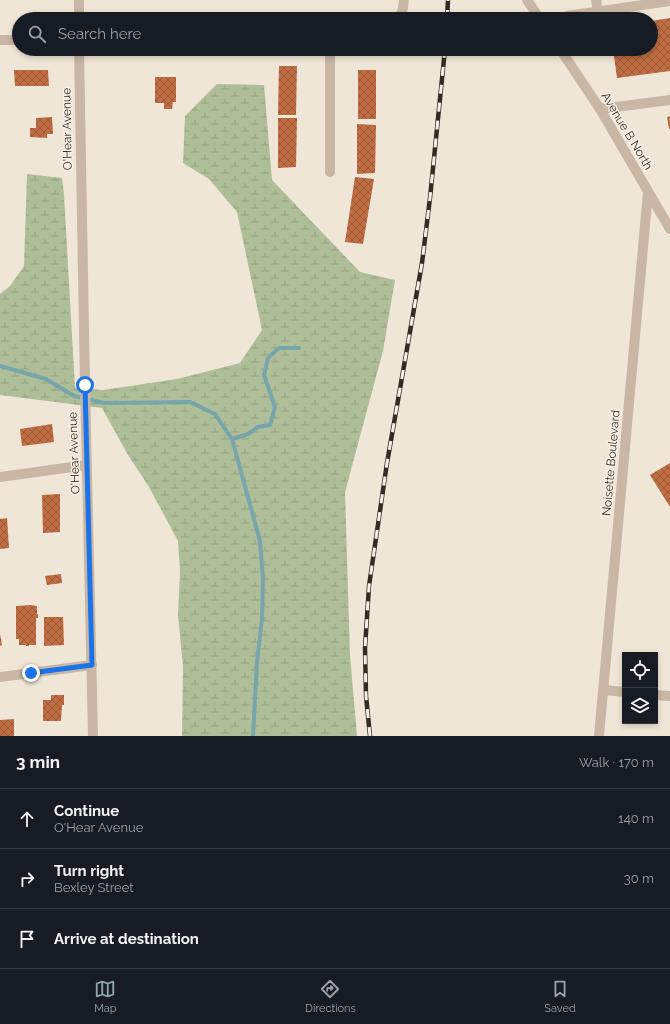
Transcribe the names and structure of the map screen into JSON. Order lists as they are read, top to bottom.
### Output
{
  "streets": {
    "street": ["O'Hear Avenue", "Avenue B North", "Noisette Boulevard"]
  },
  "crossings": [
    ["Avenue B North", "Noisette Boulevard"]
  ],
  "page": {
    "search": "Search here",
    "heading": ["3 min", "Walk · 170 m"],
    "list": [
      ["Continue", "O'Hear Avenue", "140 m"],
      ["Turn right", "Bexley Street", "30 m"],
      "Arrive at destination"
    ],
    "nav": ["Map", "Directions", "Saved"]
  }
}
